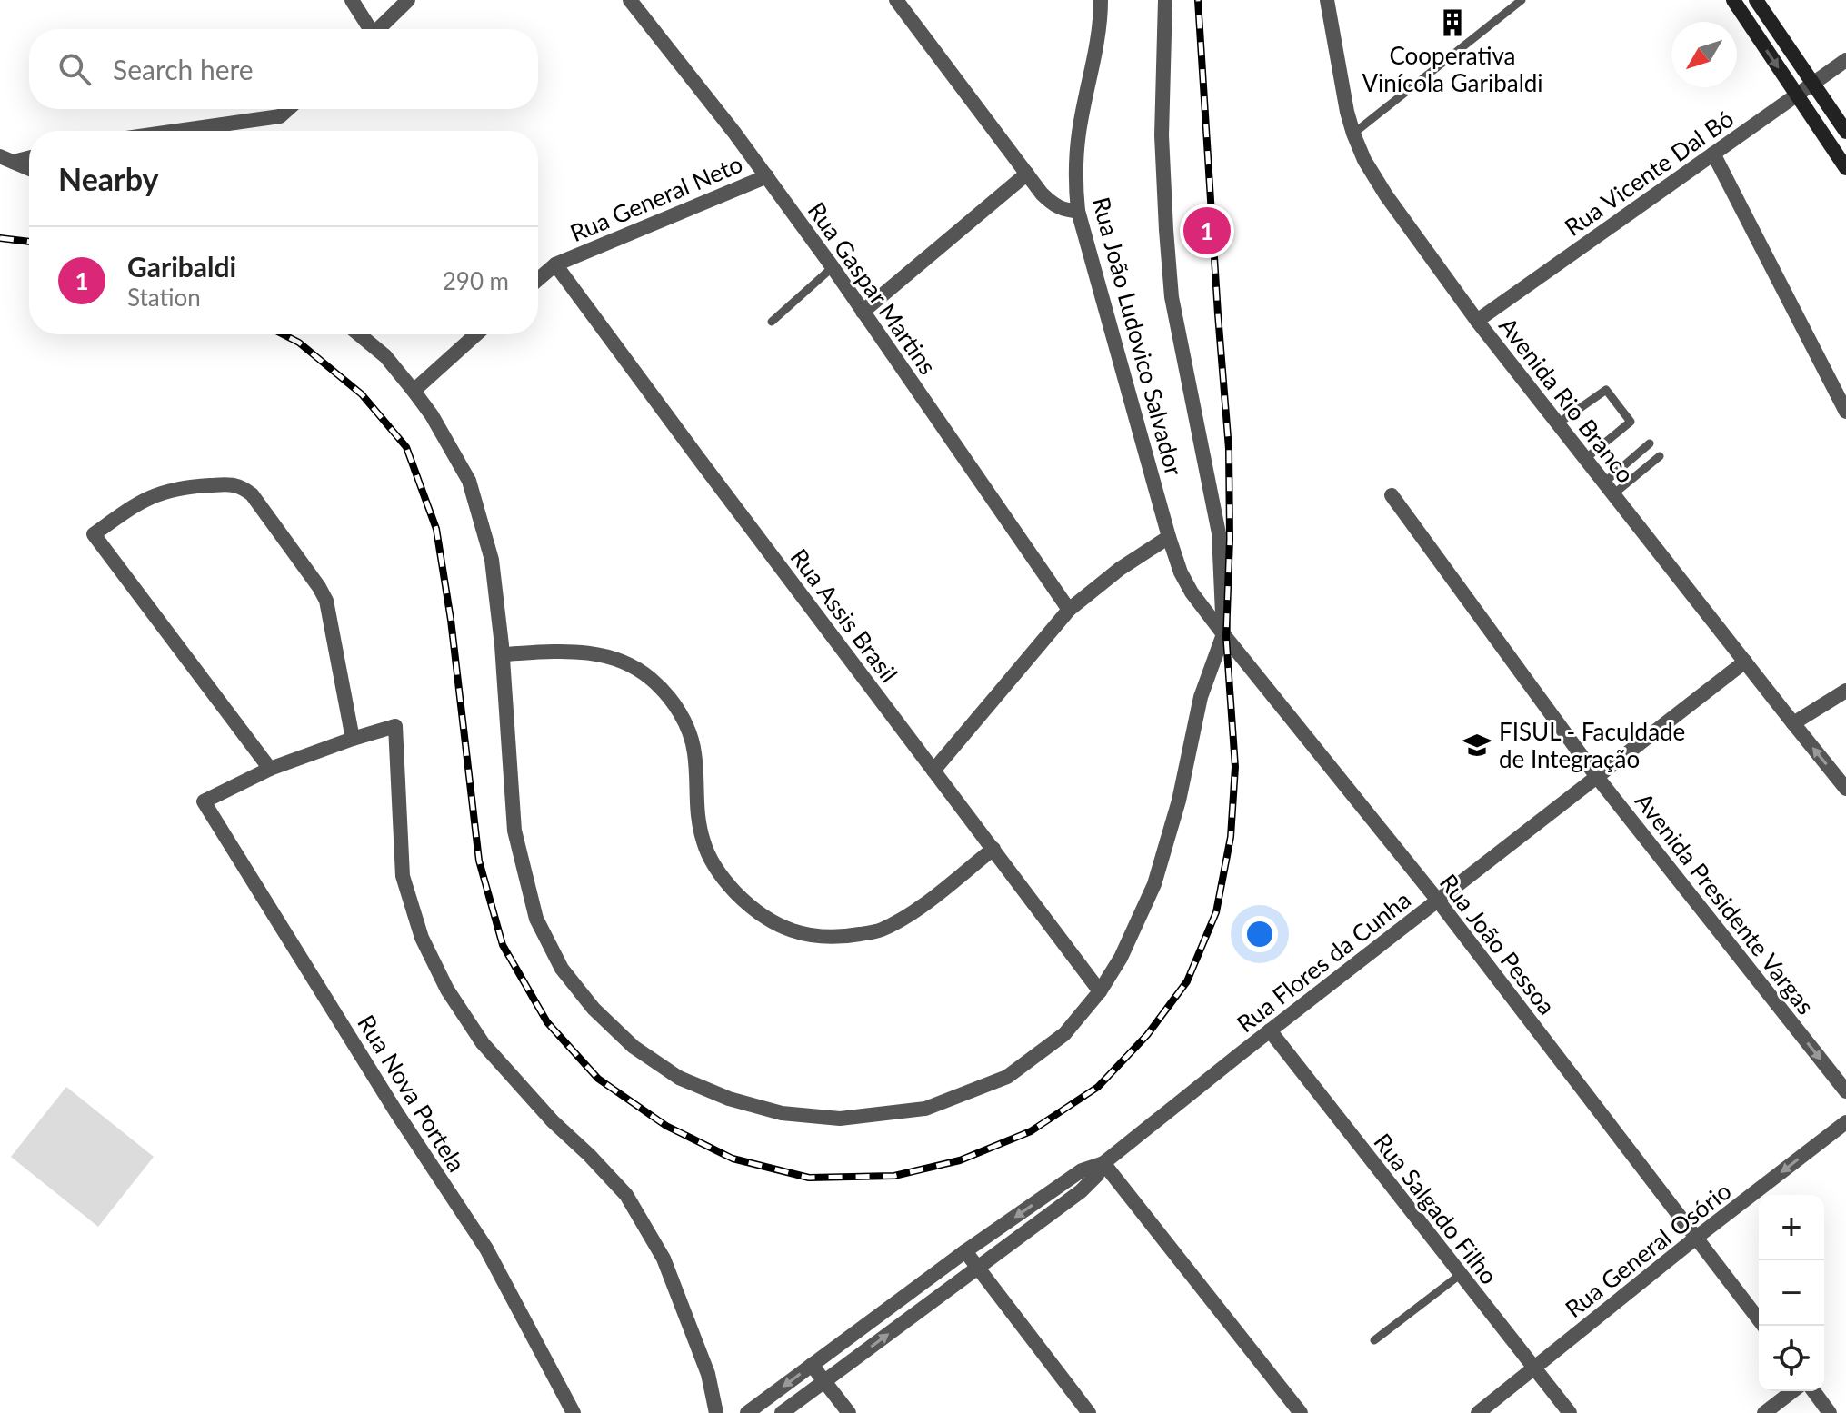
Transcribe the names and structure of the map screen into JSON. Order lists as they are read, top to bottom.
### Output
{
  "streets": {
    "street": [
      "Rua Vicente Dal Bó",
      "Rua General Neto",
      "Rua Gaspar Martins",
      "Rua João Ludovico Salvador",
      "Avenida Rio Branco",
      "Rua Assis Brasil",
      "Avenida Presidente Vargas",
      "Rua João Pessoa",
      "Rua Flores da Cunha",
      "Rua Nova Portela",
      "Rua Salgado Filho",
      "Rua General Osório"
    ]
  },
  "crossings": [
    ["Rua Vicente Dal Bó", "Avenida Rio Branco"],
    ["Rua General Neto", "Rua Gaspar Martins"],
    ["Rua General Neto", "Rua Assis Brasil"],
    ["Rua João Ludovico Salvador", "Rua João Pessoa"],
    ["Avenida Rio Branco", "Rua Flores da Cunha"],
    ["Avenida Presidente Vargas", "Rua Flores da Cunha"],
    ["Rua João Pessoa", "Rua Flores da Cunha"],
    ["Rua João Pessoa", "Rua General Osório"],
    ["Rua Flores da Cunha", "Rua Salgado Filho"],
    ["Rua Salgado Filho", "Rua General Osório"]
  ],
  "one_way": ["Avenida Presidente Vargas", "Rua General Osório"],
  "places": {
    "building": ["Cooperativa Vinícola Garibaldi"],
    "school or university": ["FISUL - Faculdade de Integração"]
  },
  "north": "bottom left",
  "page": {
    "search": "Search here",
    "heading": "Nearby",
    "pins": "1",
    "list": [
      {
        "mark": "1",
        "name": "Garibaldi",
        "note": "Station",
        "value": "290 m"
      }
    ],
    "map_buttons": ["+", "−"]
  }
}
